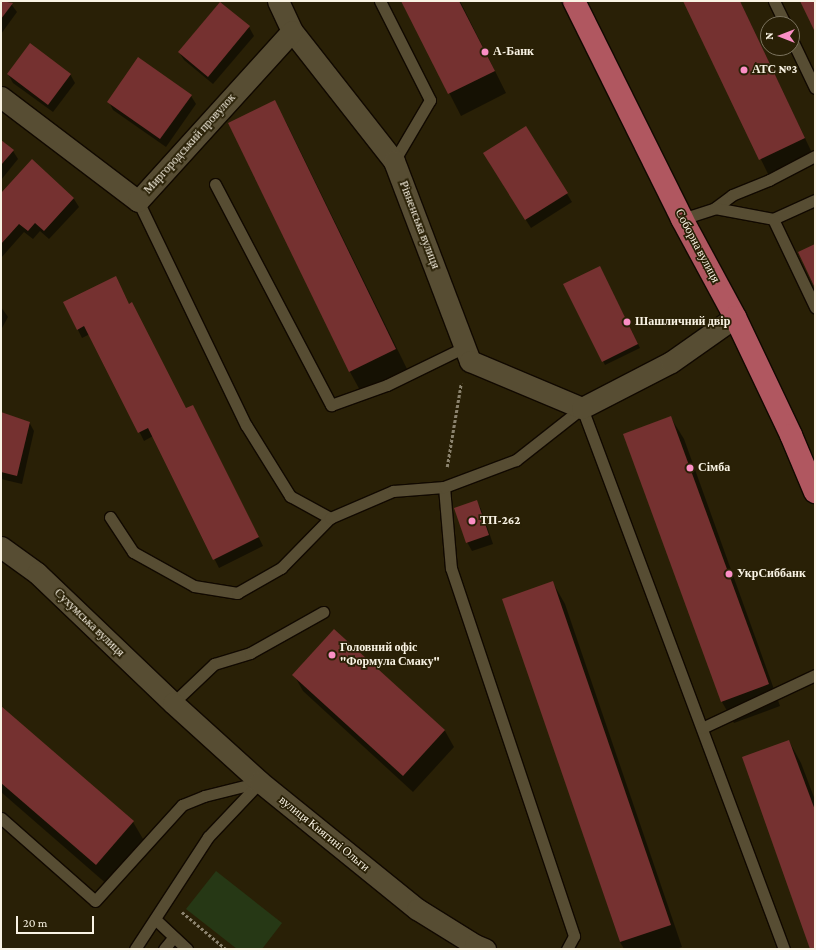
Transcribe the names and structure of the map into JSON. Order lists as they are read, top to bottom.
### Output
{
  "streets": {
    "main road": ["Соборна вулиця"],
    "street": [
      "Миргородський провулок",
      "Рівненська вулиця",
      "Сухумська вулиця",
      "вулиця Княгині Ольги"
    ]
  },
  "crossings": [
    ["Миргородський провулок", "Рівненська вулиця"],
    ["Сухумська вулиця", "вулиця Княгині Ольги"]
  ],
  "places": [
    "А-Банк",
    "АТС №3",
    "Шашличний двір",
    "Сімба",
    "ТП-262",
    "УкрСиббанк",
    "Головний офіс \"Формула Смаку\""
  ],
  "scale_bar": "20 m",
  "north": "left"
}
